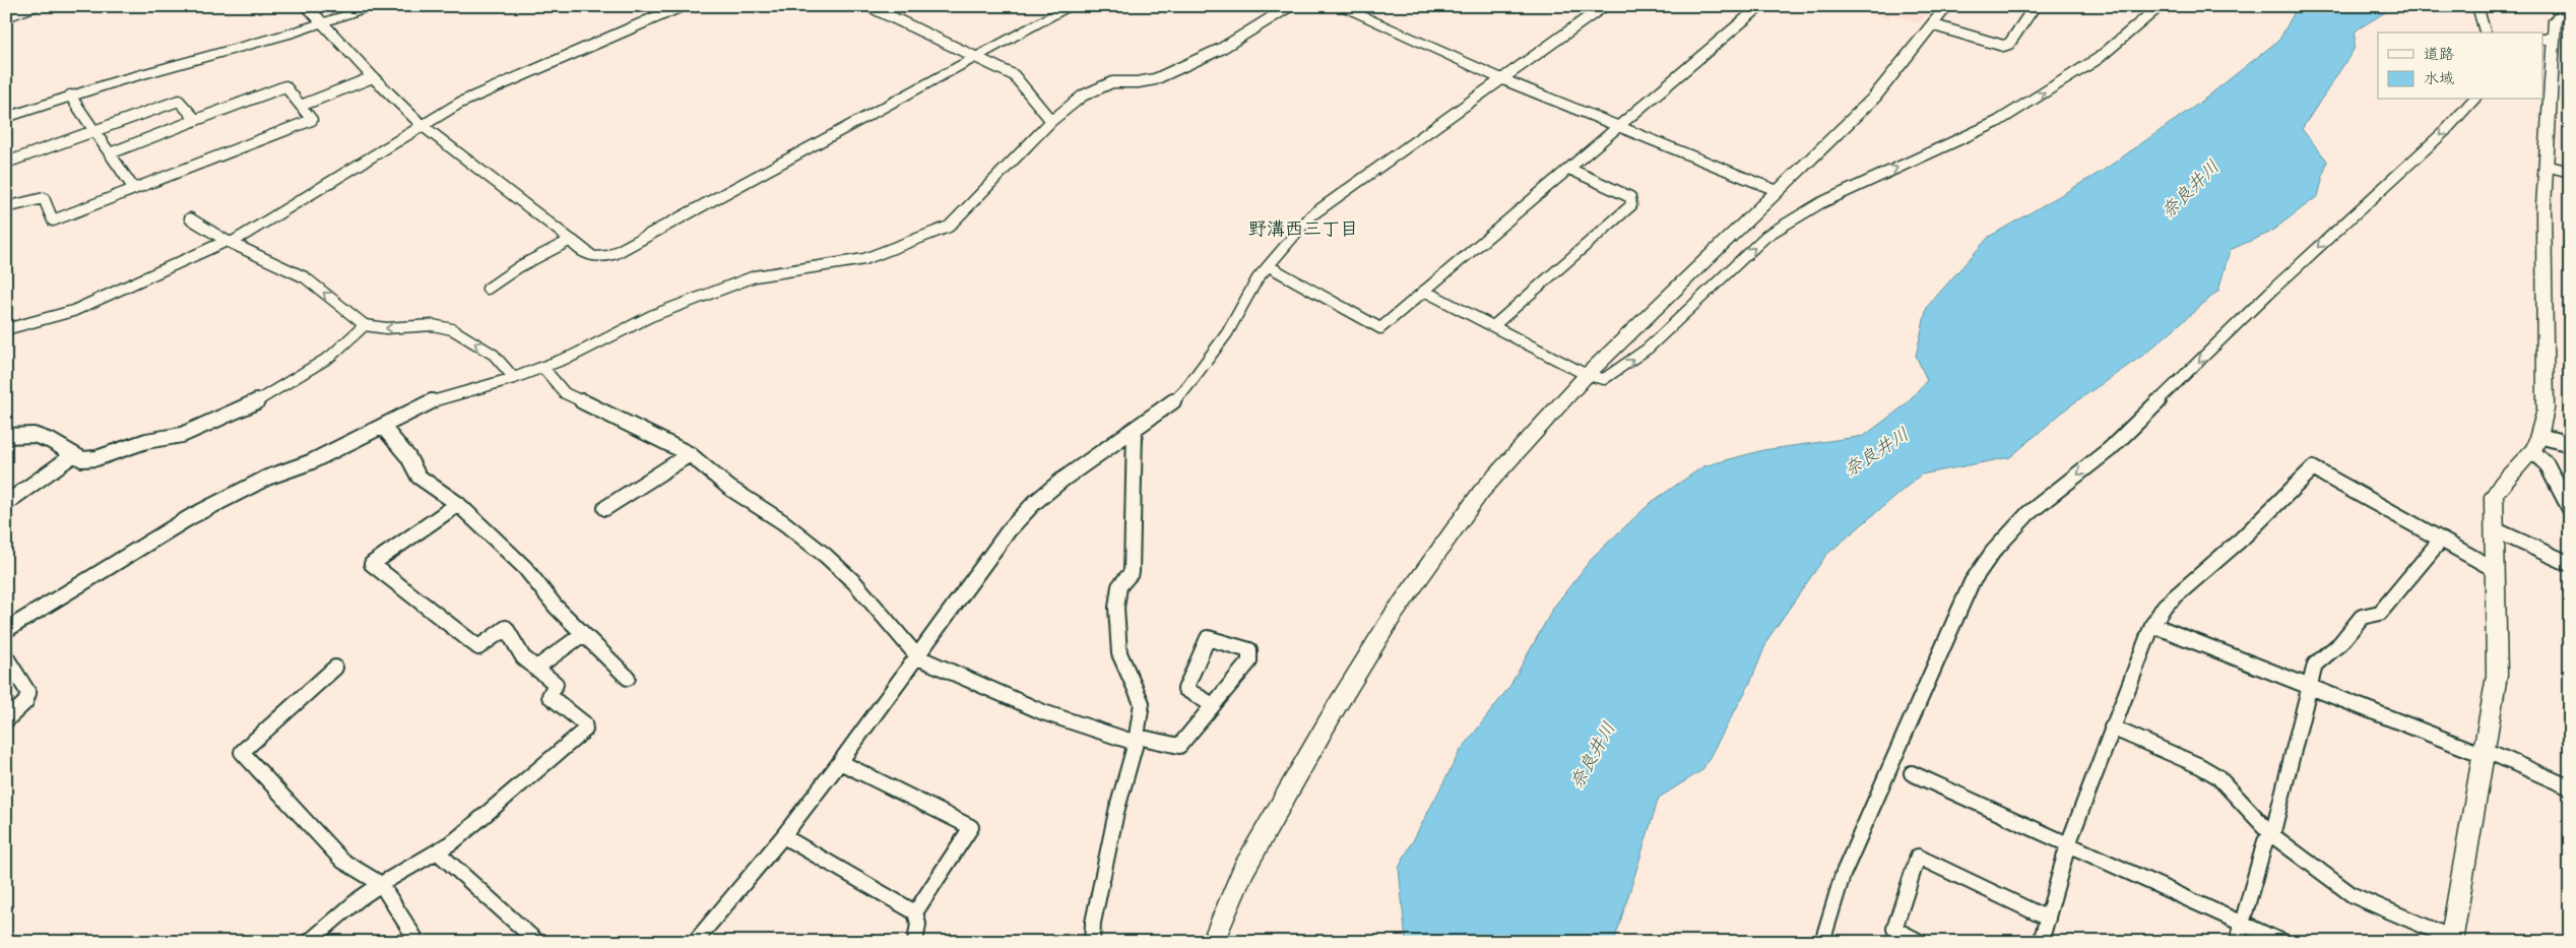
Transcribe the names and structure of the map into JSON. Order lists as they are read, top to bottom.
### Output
{
  "districts": ["野溝西三丁目"],
  "water": ["奈良井川"],
  "legend": ["道路", "水域"]
}
